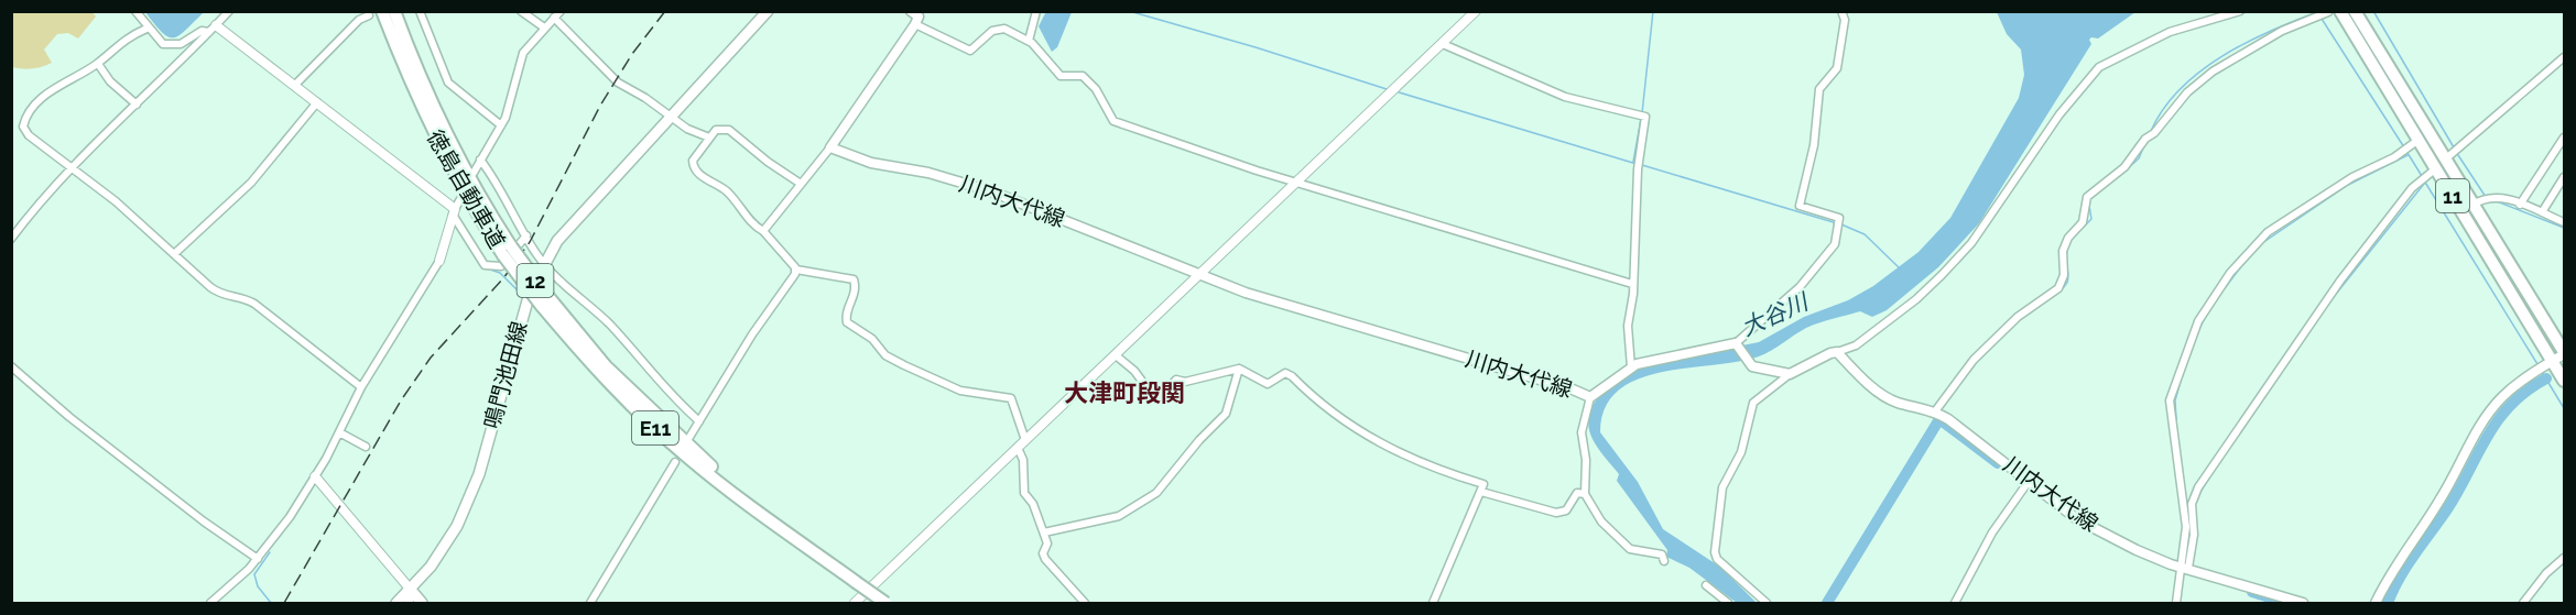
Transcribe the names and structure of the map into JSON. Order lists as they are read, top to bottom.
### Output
{
  "streets": {
    "highway": ["徳島自動車道", "11", "E11"],
    "main road": ["川内大代線", "12", "鳴門池田線"]
  },
  "districts": ["大津町段関"],
  "water": ["大谷川"]
}
